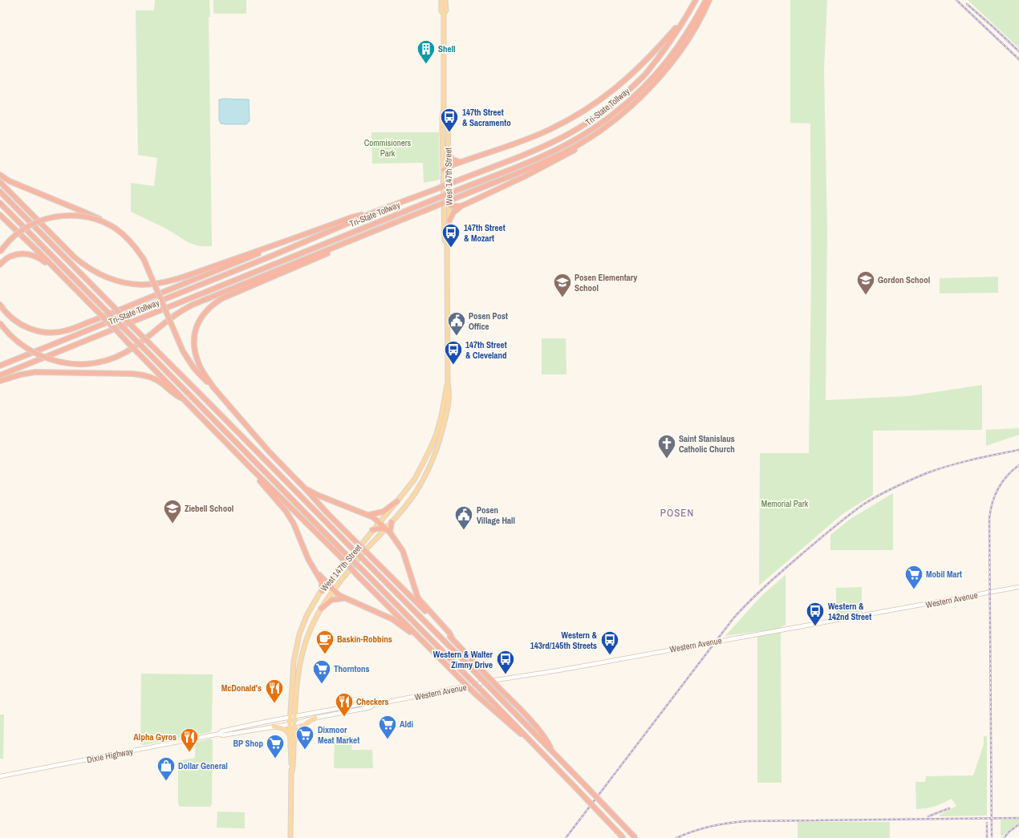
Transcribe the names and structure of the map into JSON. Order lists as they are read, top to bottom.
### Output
{
  "streets": {
    "highway": ["Tri-State Tollway"],
    "main road": ["West 147th Street", "Western Avenue", "Dixie Highway"]
  },
  "crossings": [
    ["West 147th Street", "Western Avenue"],
    ["West 147th Street", "Dixie Highway"],
    ["Western Avenue", "Dixie Highway"]
  ],
  "districts": ["POSEN"],
  "parks": ["Commisioners Park", "Memorial Park"],
  "places": {
    "building": ["Shell"],
    "bus stop": [
      "147th Street & Sacramento",
      "147th Street & Mozart",
      "147th Street & Cleveland",
      "Western & 142nd Street",
      "Western & 143rd/145th Streets",
      "Western & Walter Zimny Drive"
    ],
    "school or university": ["Gordon School", "Posen Elementary School", "Ziebell School"],
    "public building": ["Posen Post Office", "Posen Village Hall"],
    "church": ["Saint Stanislaus Catholic Church"],
    "supermarket": [
      "Mobil Mart",
      "Thorntons",
      "Aldi",
      "Dixmoor Meat Market",
      "BP Shop"
    ],
    "cafe": ["Baskin-Robbins"],
    "restaurant": ["McDonald's", "Checkers", "Alpha Gyros"],
    "shop": ["Dollar General"]
  }
}
